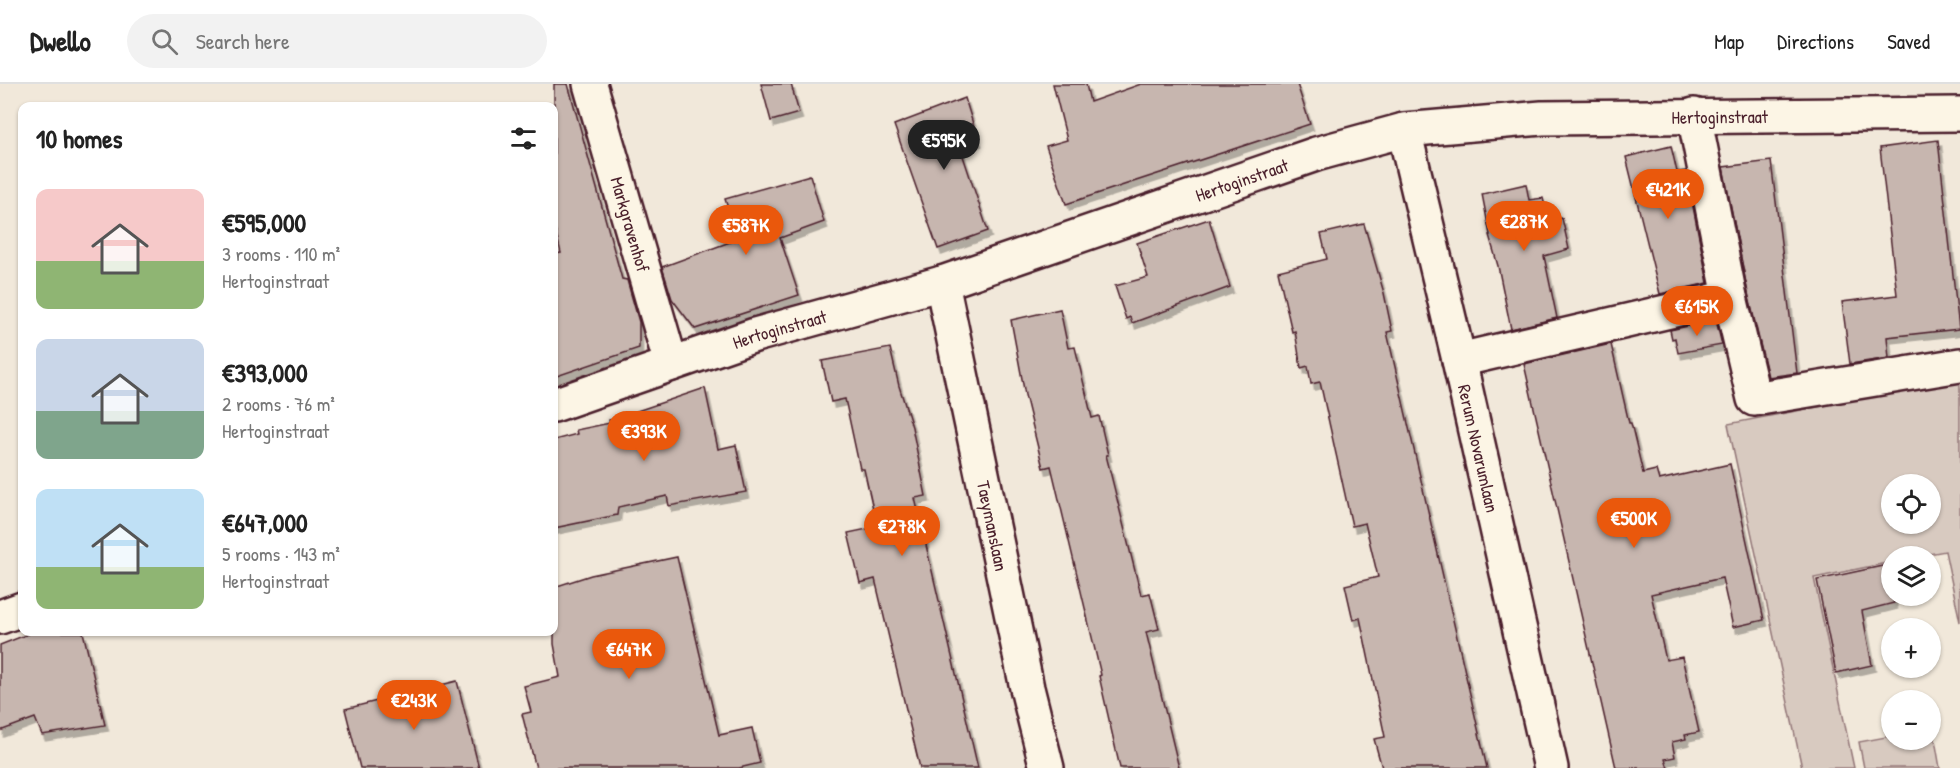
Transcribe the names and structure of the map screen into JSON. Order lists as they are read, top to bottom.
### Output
{
  "streets": {
    "street": [
      "Hertoginstraat",
      "Markgravenhof",
      "Rerum Novarumlaan",
      "Taeymanslaan"
    ]
  },
  "crossings": [
    ["Hertoginstraat", "Markgravenhof"],
    ["Hertoginstraat", "Rerum Novarumlaan"],
    ["Hertoginstraat", "Taeymanslaan"]
  ],
  "page": {
    "header": "Dwello",
    "search": "Search here",
    "nav": ["Map", "Directions", "Saved"],
    "heading": "10 homes",
    "price": [
      "€595K",
      "€421K",
      "€287K",
      "€587K",
      "€615K",
      "€393K",
      "€500K",
      "€278K",
      "€647K",
      "€243K"
    ],
    "list": [
      {
        "name": "€595,000",
        "note": "3 rooms · 110 m² · Hertoginstraat"
      },
      {
        "name": "€393,000",
        "note": "2 rooms · 76 m² · Hertoginstraat"
      },
      {
        "name": "€647,000",
        "note": "5 rooms · 143 m² · Hertoginstraat"
      }
    ],
    "map_buttons": ["+", "−"]
  }
}
